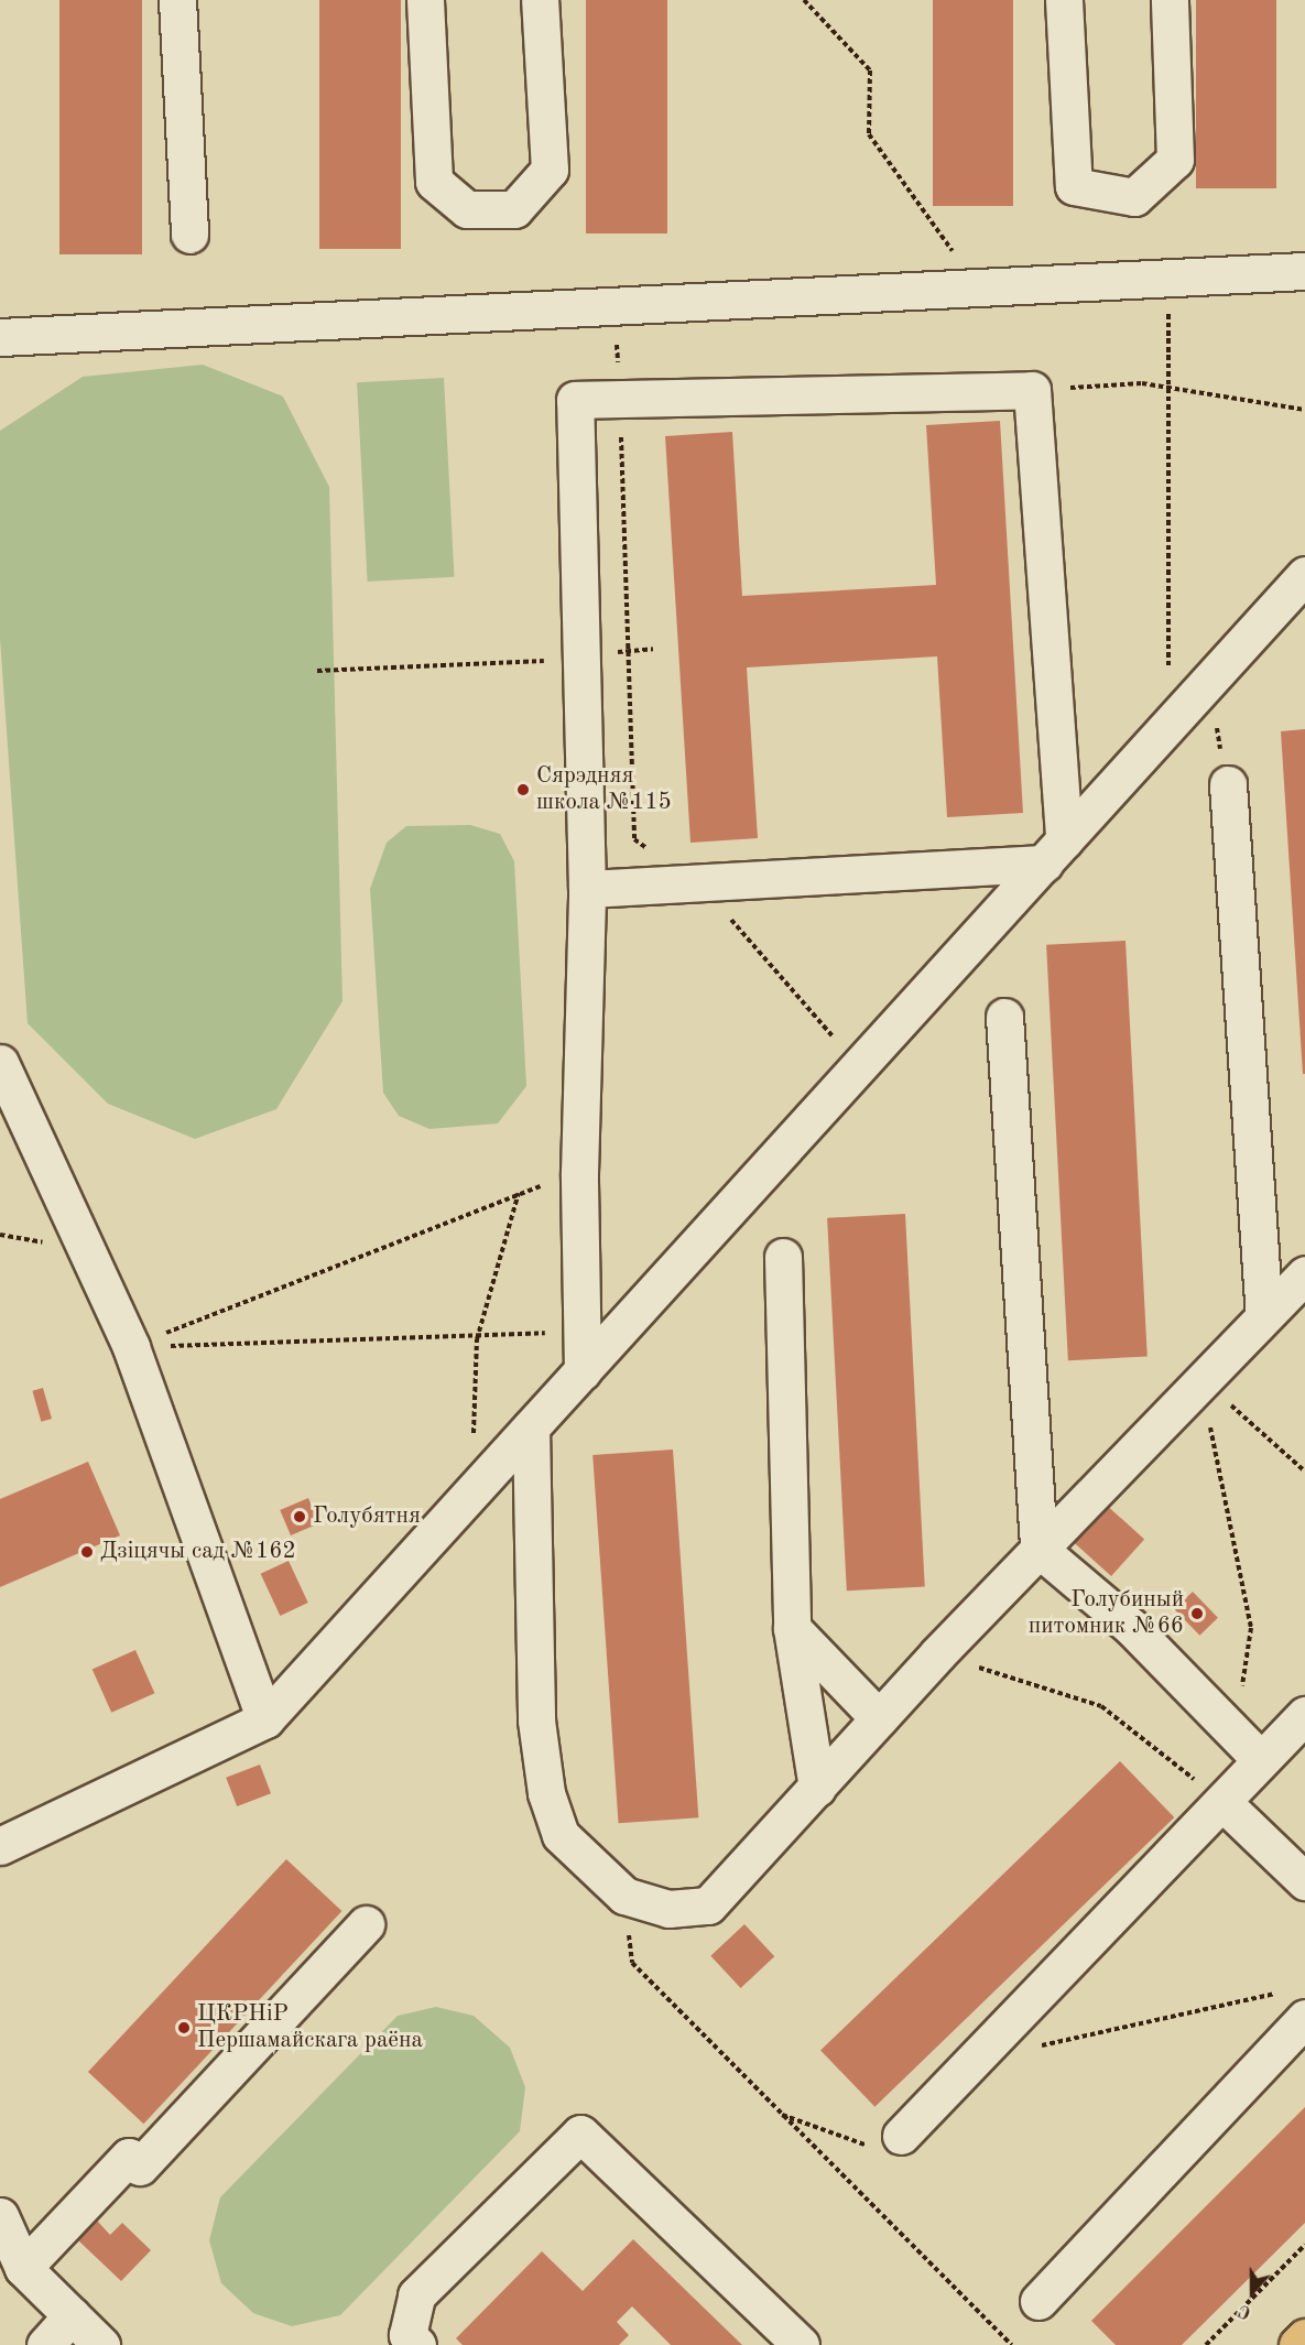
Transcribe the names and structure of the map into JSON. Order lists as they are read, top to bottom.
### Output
{
  "places": [
    "Сярэдняя школа №115",
    "Голубятня",
    "Дзіцячы сад №162",
    "Голубиный питомник №66",
    "ЦКРНіР Першамайскага раёна"
  ],
  "north": "bottom"
}
